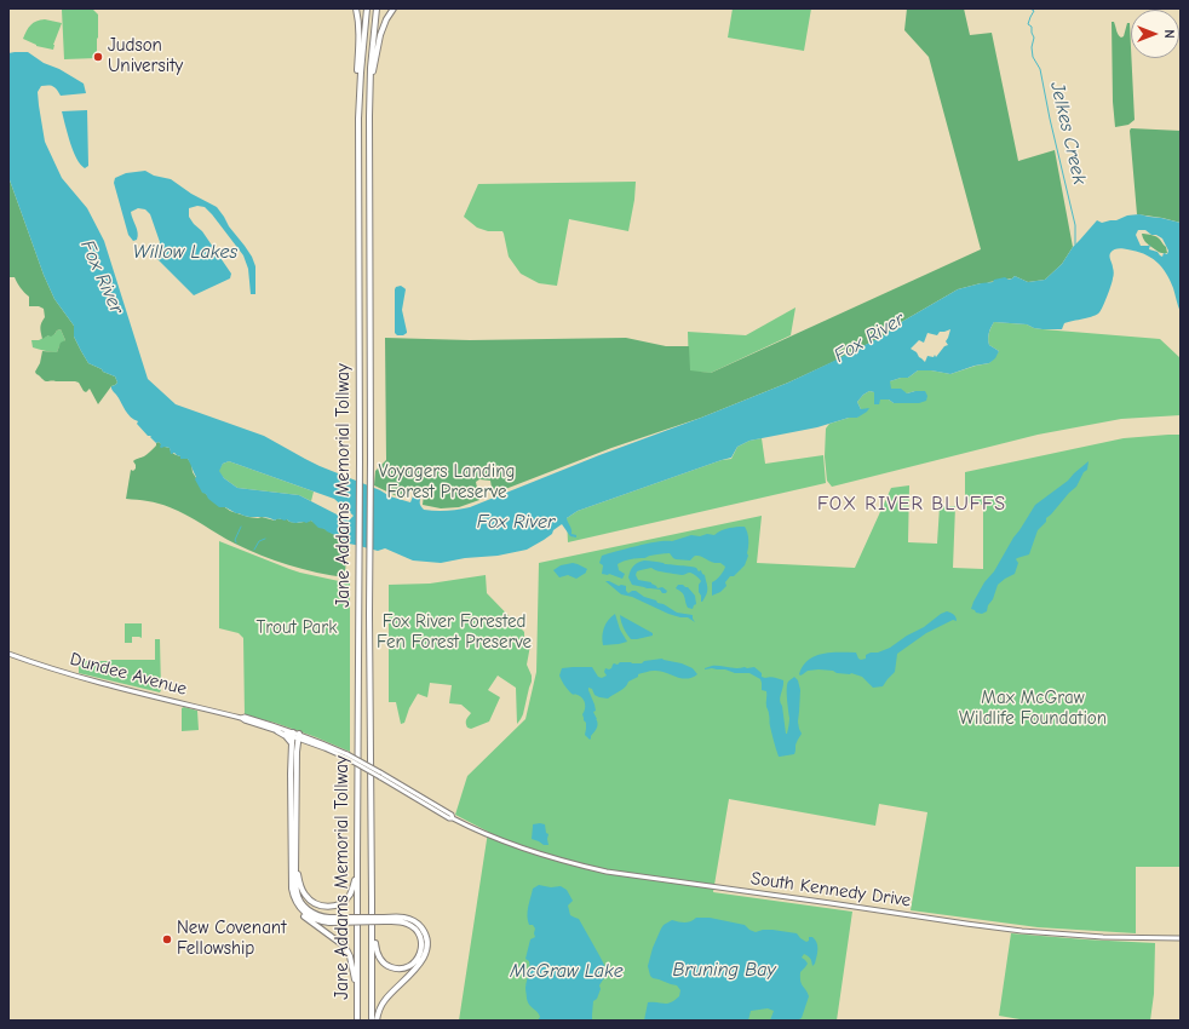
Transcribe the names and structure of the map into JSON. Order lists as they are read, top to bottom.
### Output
{
  "streets": {
    "highway": ["Jane Addams Memorial Tollway"],
    "main road": ["Dundee Avenue", "South Kennedy Drive"]
  },
  "crossings": [
    ["Dundee Avenue", "South Kennedy Drive"]
  ],
  "districts": ["FOX RIVER BLUFFS"],
  "water": [
    "Jelkes Creek",
    "Willow Lakes",
    "Fox River",
    "Bruning Bay",
    "McGraw Lake"
  ],
  "parks": [
    "Voyagers Landing Forest Preserve",
    "Fox River Forested Fen Forest Preserve",
    "Trout Park",
    "Max McGraw Wildlife Foundation"
  ],
  "places": ["Judson University", "New Covenant Fellowship"],
  "north": "right"
}
